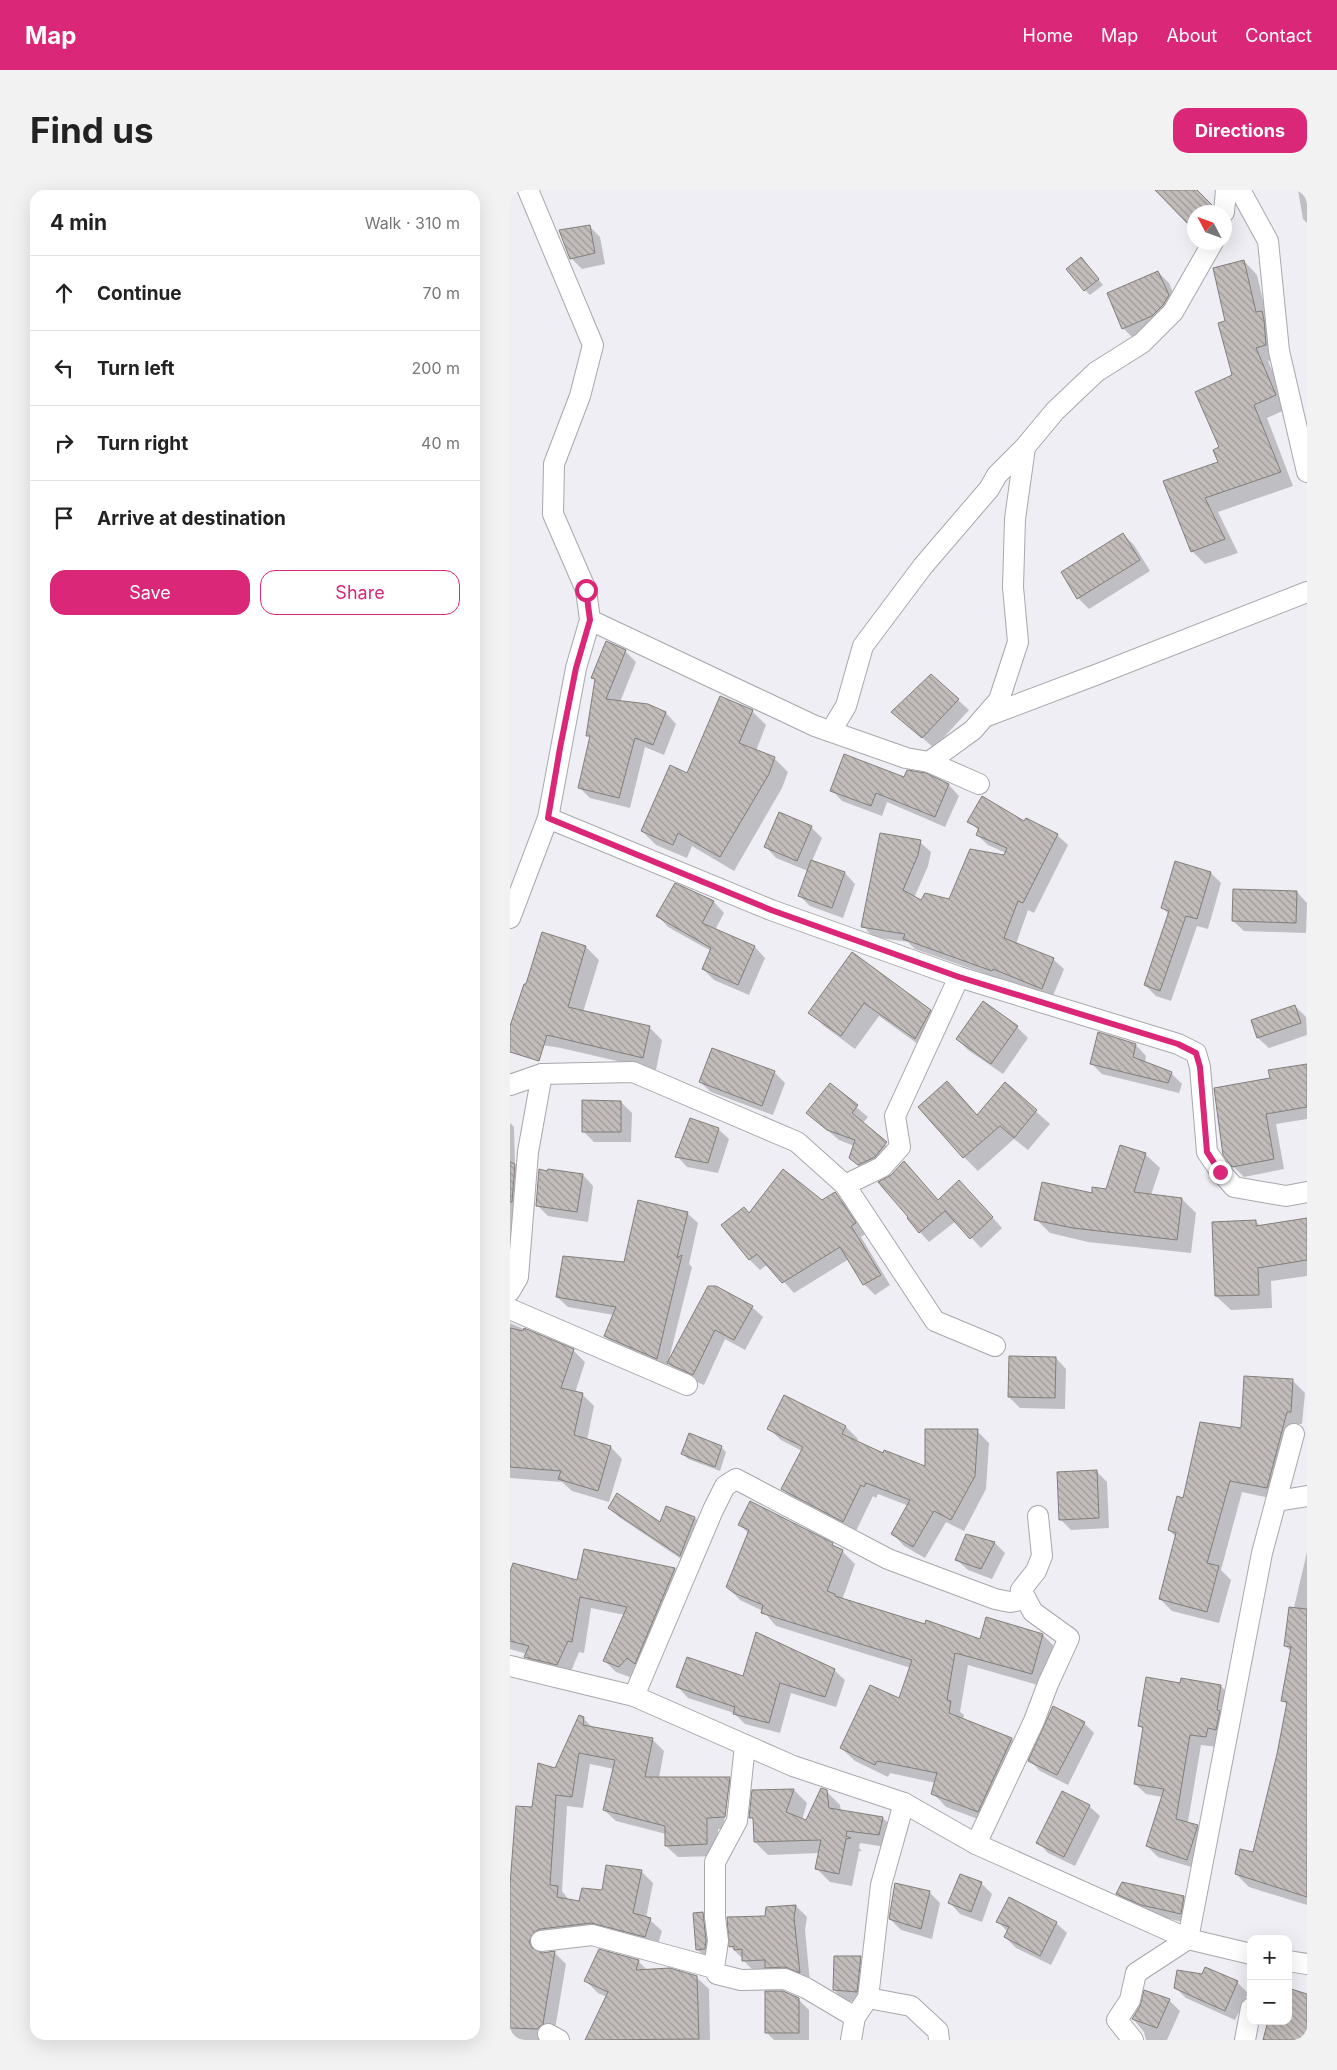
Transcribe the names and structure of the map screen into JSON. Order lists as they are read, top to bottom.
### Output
{
  "north": "top left",
  "page": {
    "header": "Map",
    "nav": [
      "Home",
      "Map",
      "About",
      "Contact"
    ],
    "buttons": [
      "Directions",
      ["Save", "Share"]
    ],
    "title": "Find us",
    "heading": ["4 min", "Walk · 310 m"],
    "list": [
      ["Continue", "70 m"],
      ["Turn left", "200 m"],
      ["Turn right", "40 m"],
      "Arrive at destination"
    ],
    "map_buttons": ["+", "−"]
  }
}
